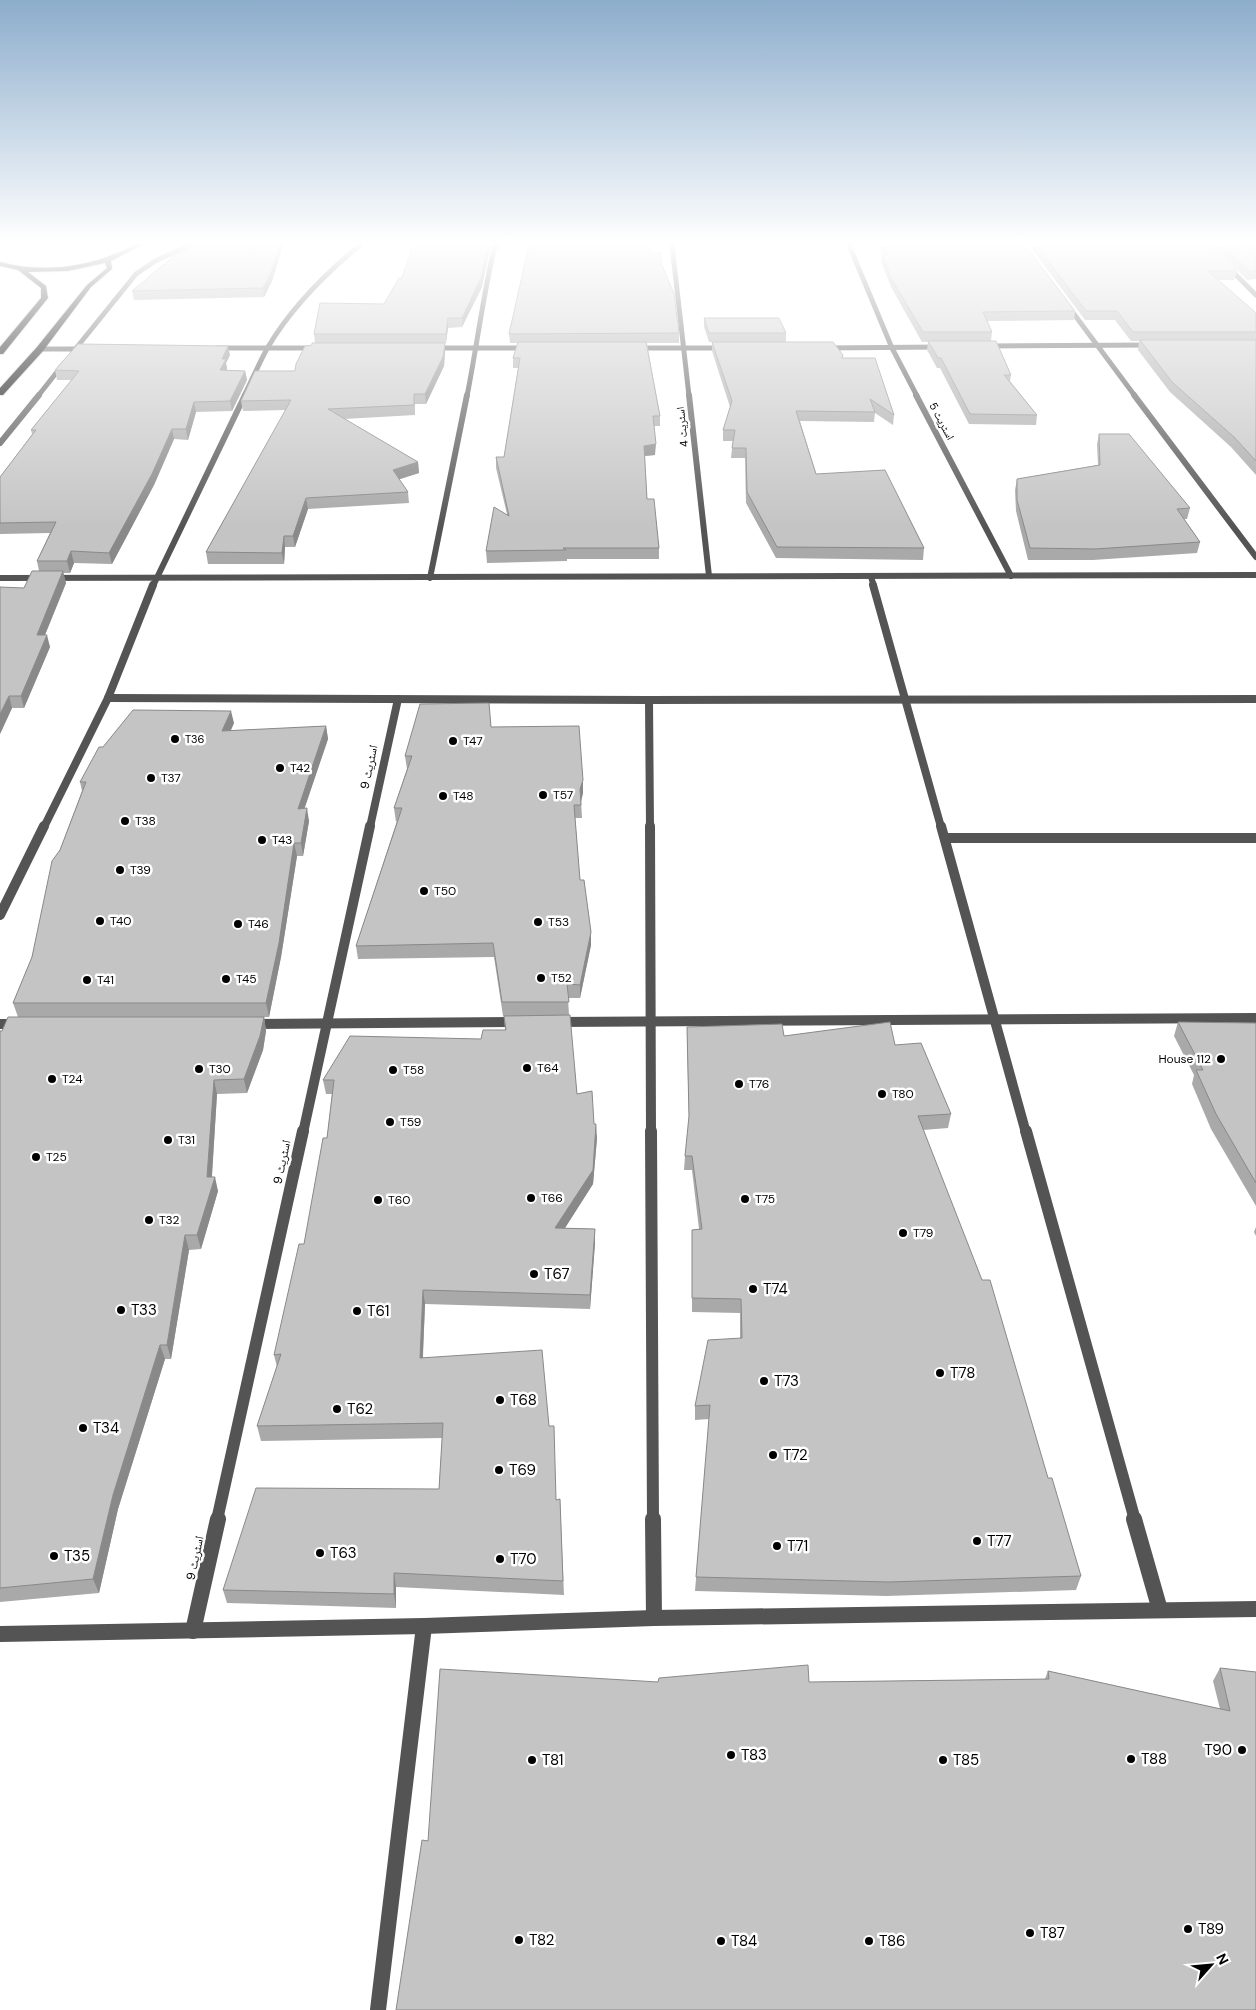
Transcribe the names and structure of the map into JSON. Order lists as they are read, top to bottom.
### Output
{
  "streets": {
    "street": ["اسٹریٹ 5", "اسٹریٹ 4", "اسٹریٹ 9"]
  },
  "places": [
    "T36",
    "T47",
    "T42",
    "T37",
    "T57",
    "T48",
    "T38",
    "T43",
    "T39",
    "T50",
    "T40",
    "T53",
    "T46",
    "T52",
    "T45",
    "T41",
    "House 112",
    "T64",
    "T30",
    "T58",
    "T24",
    "T76",
    "T80",
    "T59",
    "T31",
    "T25",
    "T66",
    "T75",
    "T60",
    "T32",
    "T79",
    "T67",
    "T74",
    "T33",
    "T61",
    "T78",
    "T73",
    "T68",
    "T62",
    "T34",
    "T72",
    "T69",
    "T77",
    "T71",
    "T63",
    "T35",
    "T70",
    "T90",
    "T83",
    "T88",
    "T81",
    "T85",
    "T89",
    "T87",
    "T82",
    "T84",
    "T86"
  ],
  "north": "top right"
}
